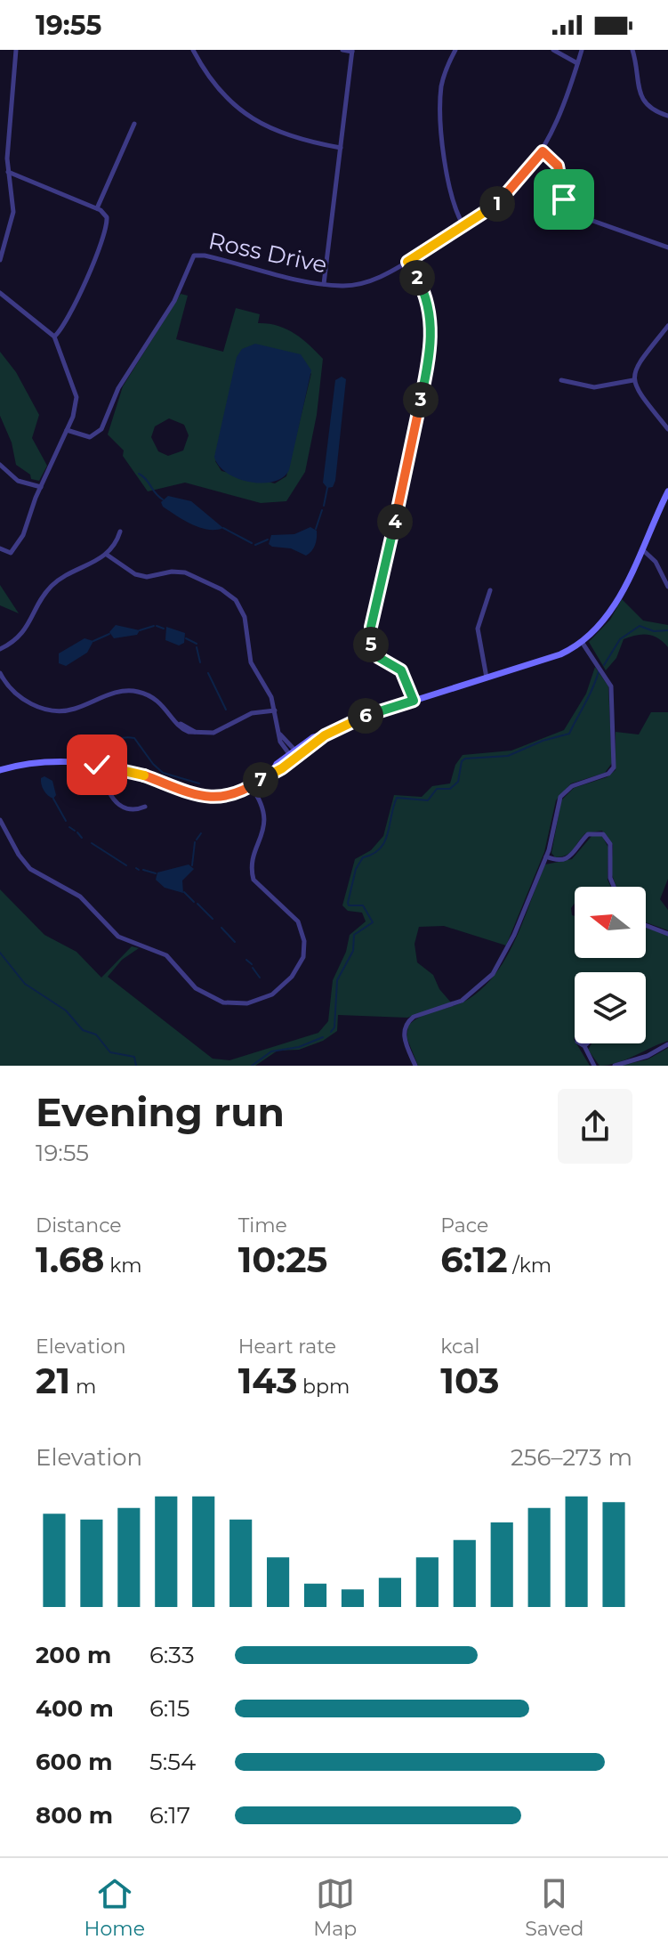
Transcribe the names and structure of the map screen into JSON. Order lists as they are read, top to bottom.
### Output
{
  "streets": {
    "street": ["Ross Drive"]
  },
  "north": "left",
  "page": {
    "status": "19:55",
    "pins": [
      "1",
      "2",
      "3",
      "4",
      "5",
      "6",
      "7"
    ],
    "heading": ["Evening run", "19:55"],
    "stats": [
      ["Distance", "1.68 km"],
      ["Time", "10:25"],
      ["Pace", "6:12 /km"],
      ["Elevation", "21 m"],
      ["Heart rate", "143 bpm"],
      ["kcal", "103"]
    ],
    "chart": ["Elevation", "256–273 m"],
    "list": [
      {
        "name": "200 m",
        "note": "6:33"
      },
      {
        "name": "400 m",
        "note": "6:15"
      },
      {
        "name": "600 m",
        "note": "5:54"
      },
      {
        "name": "800 m",
        "note": "6:17"
      }
    ],
    "tabs": ["Home", "Map", "Saved"]
  }
}
